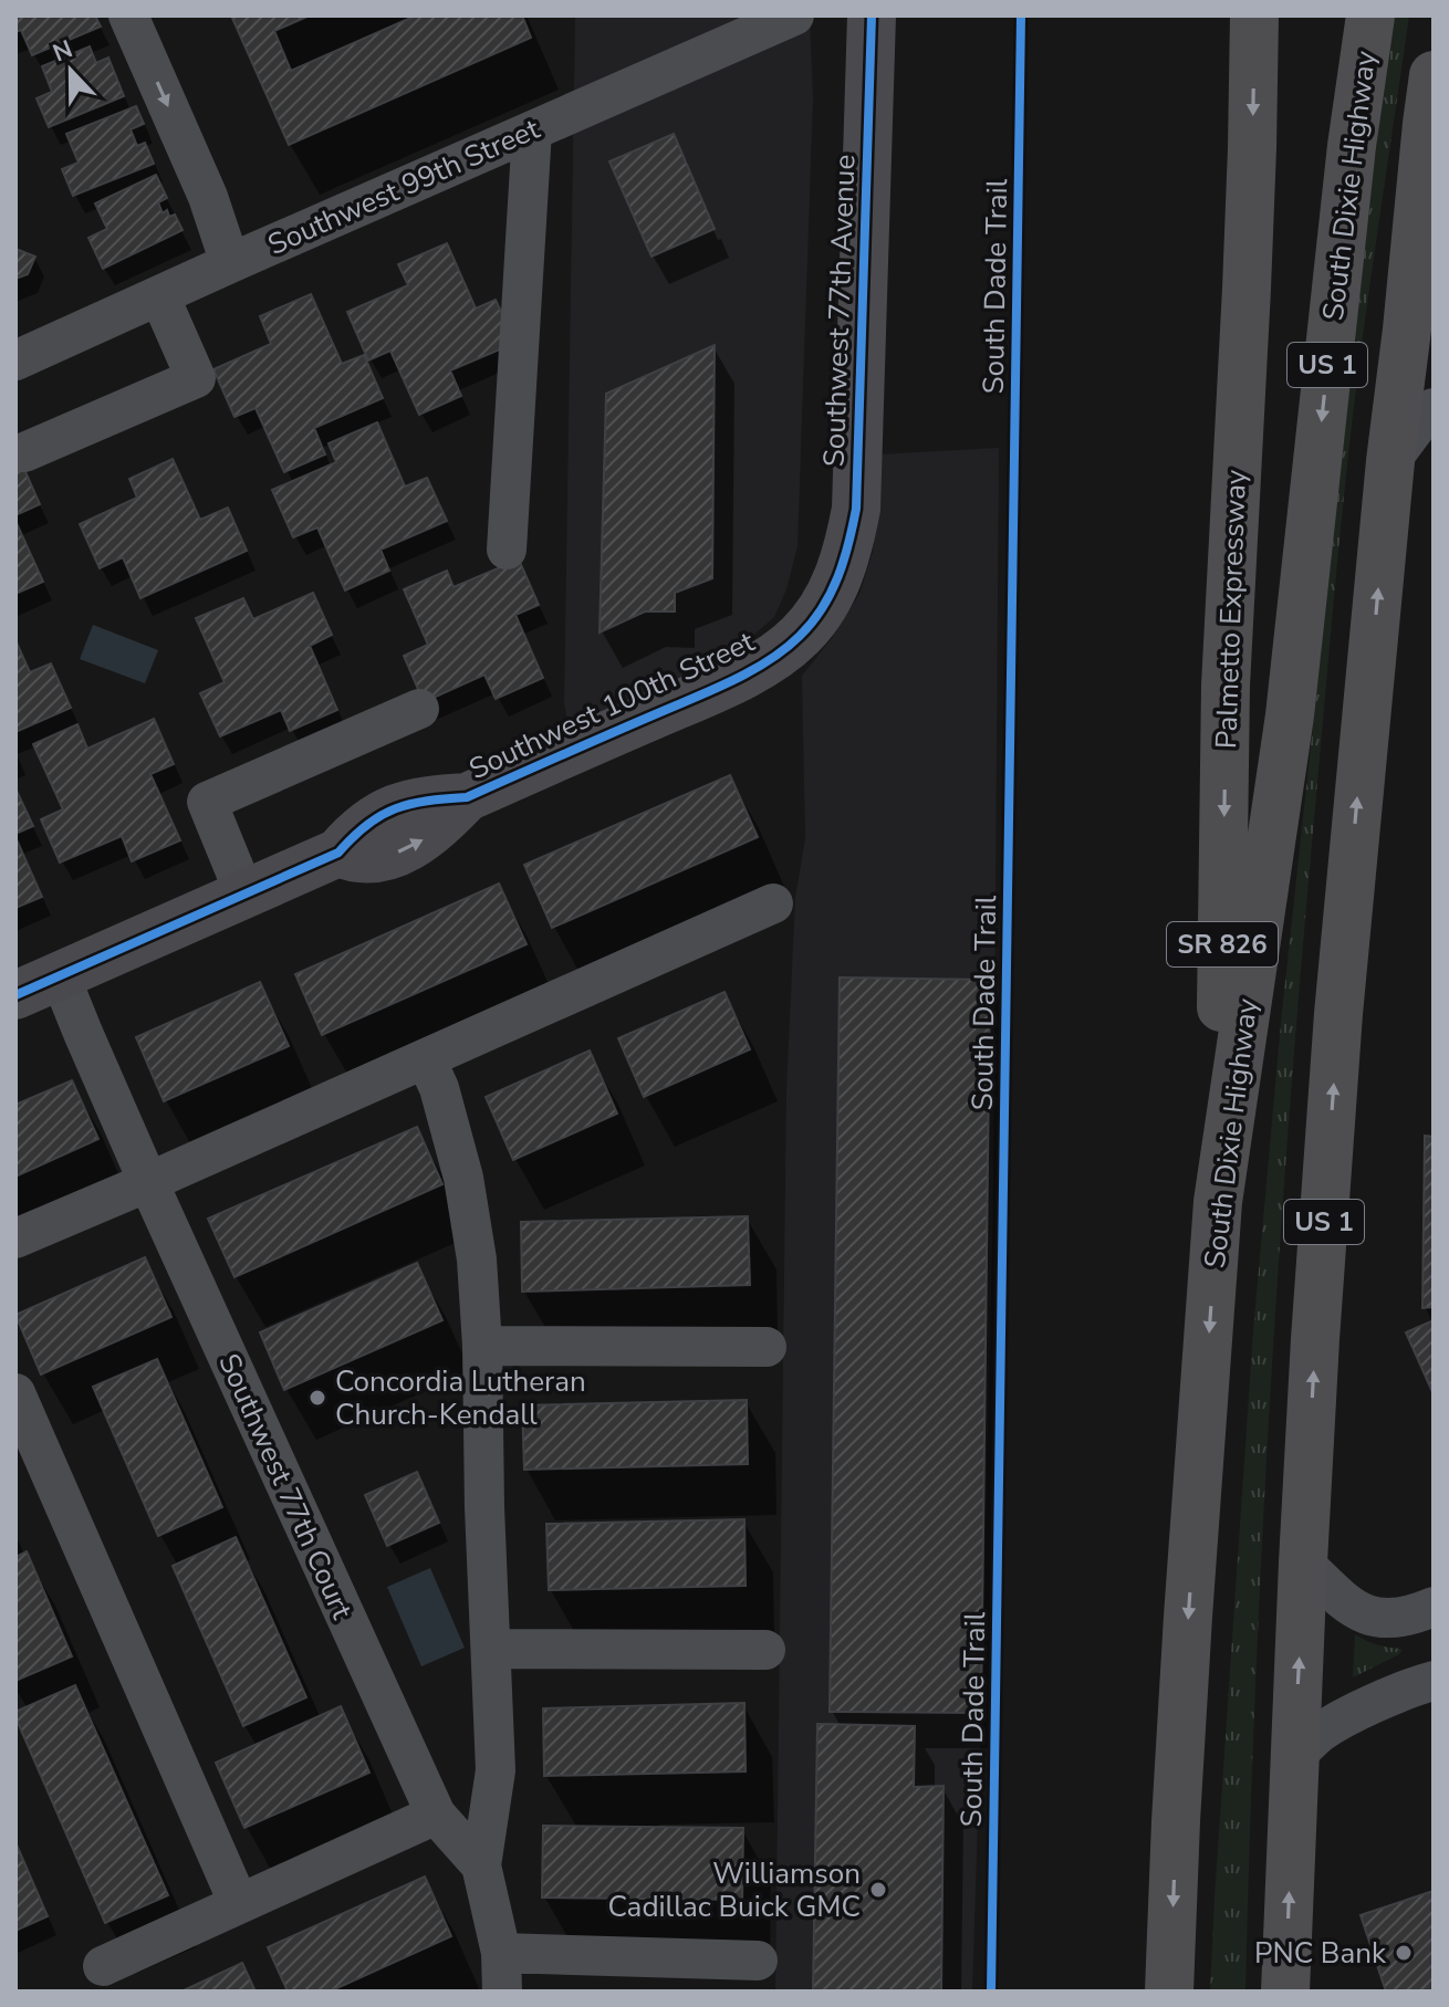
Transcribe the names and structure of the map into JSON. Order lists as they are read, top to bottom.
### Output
{
  "streets": {
    "highway": [
      "South Dixie Highway",
      "US 1",
      "Palmetto Expressway",
      "SR 826"
    ],
    "street": [
      "Southwest 99th Street",
      "Southwest 77th Avenue",
      "Southwest 100th Street",
      "Southwest 77th Court"
    ],
    "cycle path": ["South Dade Trail"]
  },
  "crossings": [
    ["South Dixie Highway", "Palmetto Expressway"],
    ["Southwest 77th Avenue", "Southwest 100th Street"],
    ["Southwest 100th Street", "Southwest 77th Court"]
  ],
  "places": ["Concordia Lutheran Church-Kendall", "Williamson Cadillac Buick GMC", "PNC Bank"],
  "north": "top"
}
